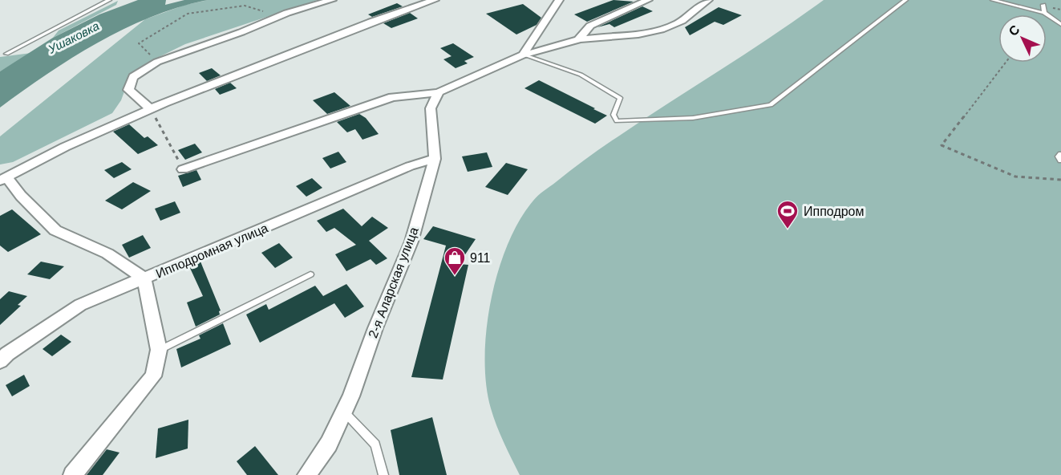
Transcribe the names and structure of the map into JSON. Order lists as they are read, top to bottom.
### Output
{
  "streets": {
    "street": ["Ипподромная улица", "2-я Аларская улица"]
  },
  "crossings": [
    ["Ипподромная улица", "2-я Аларская улица"]
  ],
  "water": ["Ушаковка"],
  "places": {
    "sports": ["Ипподром"],
    "shop": ["911"]
  },
  "north": "top left"
}
